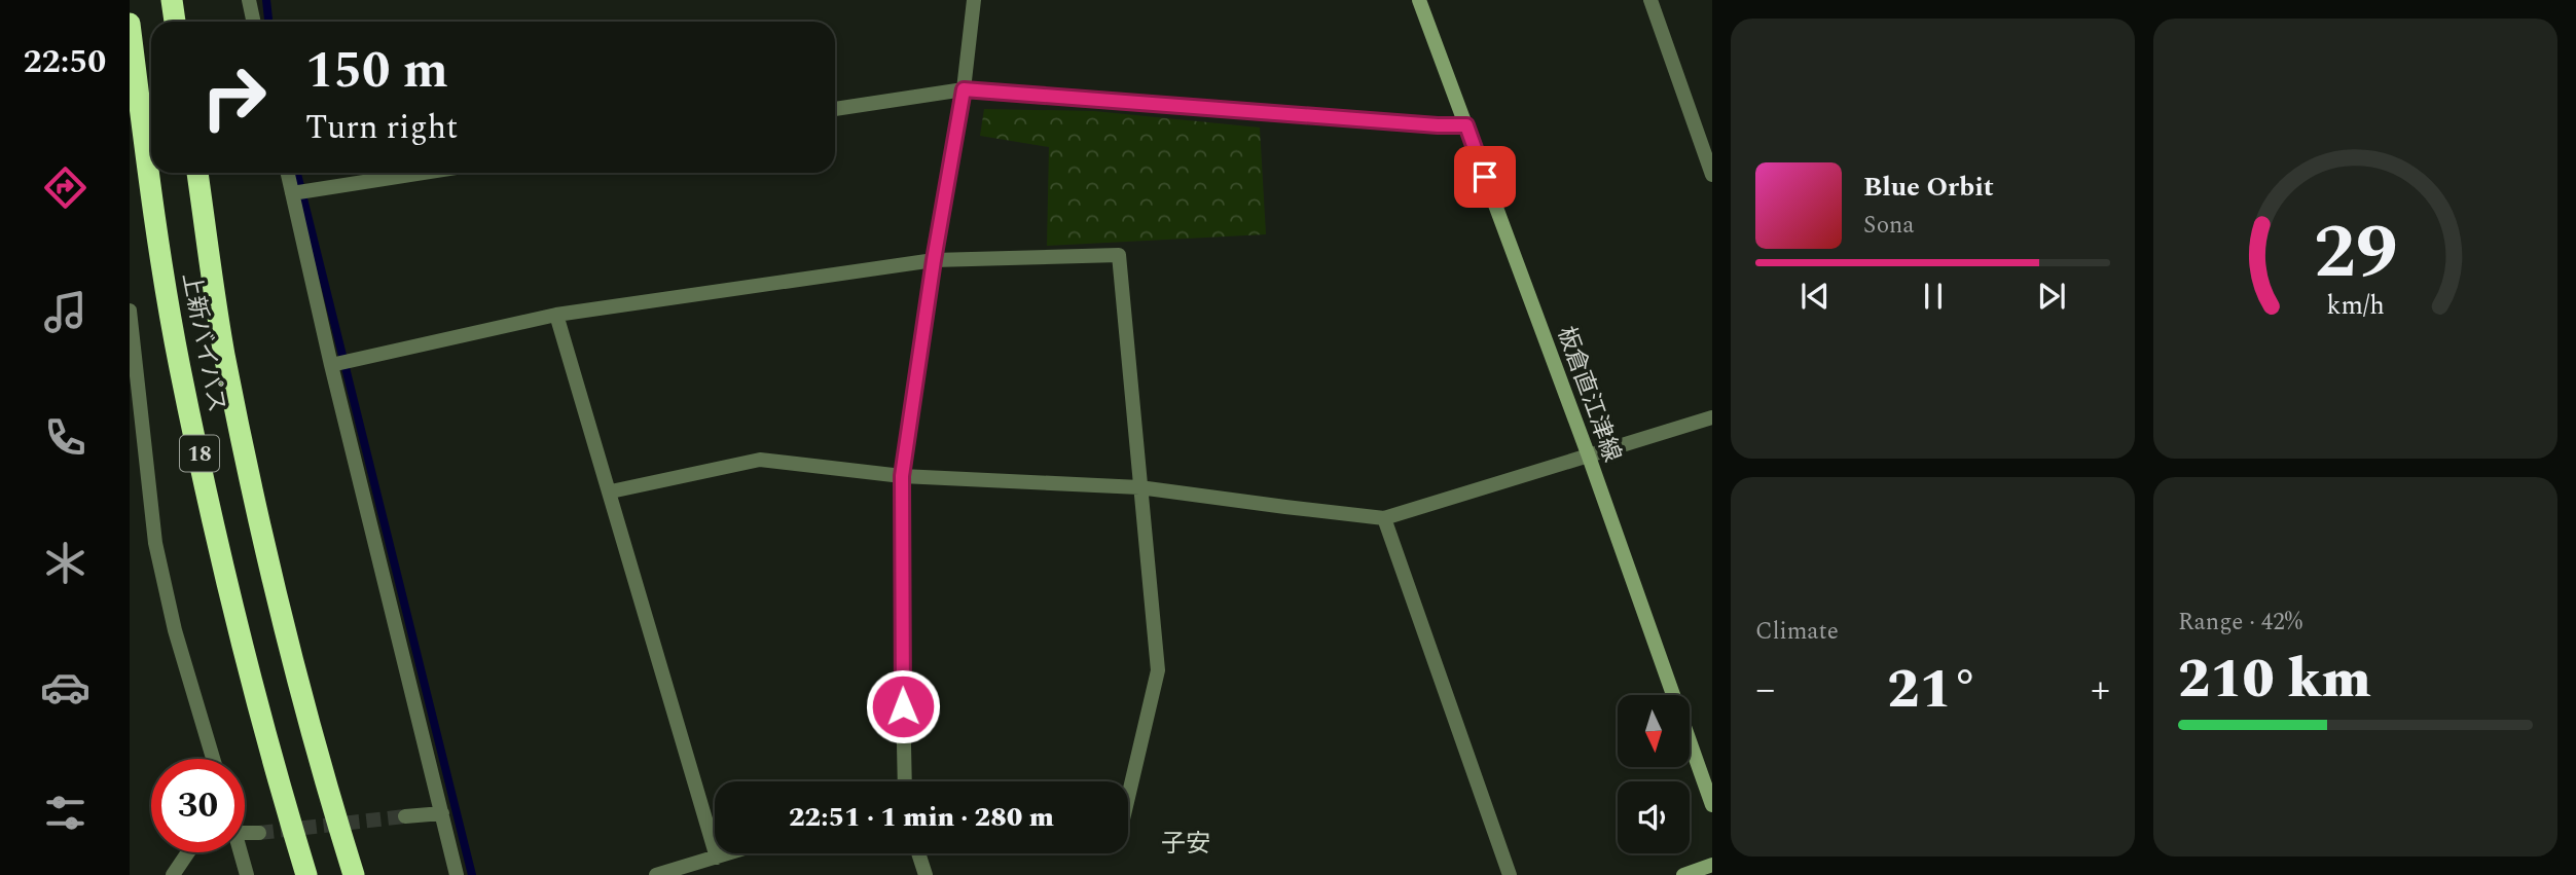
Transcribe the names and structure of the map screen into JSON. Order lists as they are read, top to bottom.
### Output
{
  "streets": {
    "highway": ["上新バイパス", "18"],
    "main road": ["板倉直江津線"]
  },
  "districts": ["子安"],
  "north": "bottom",
  "page": {
    "tabs": "22:50",
    "turn": ["150 m", "Turn right"],
    "song": ["Blue Orbit", "Sona"],
    "tile": [
      "Climate",
      ["Range · 42%", "210 km"]
    ],
    "heat": ["−", "21°", "+"],
    "limit": "30",
    "trip": "22:51 · 1 min · 280 m",
    "gauge": ["29", "km/h"]
  }
}
